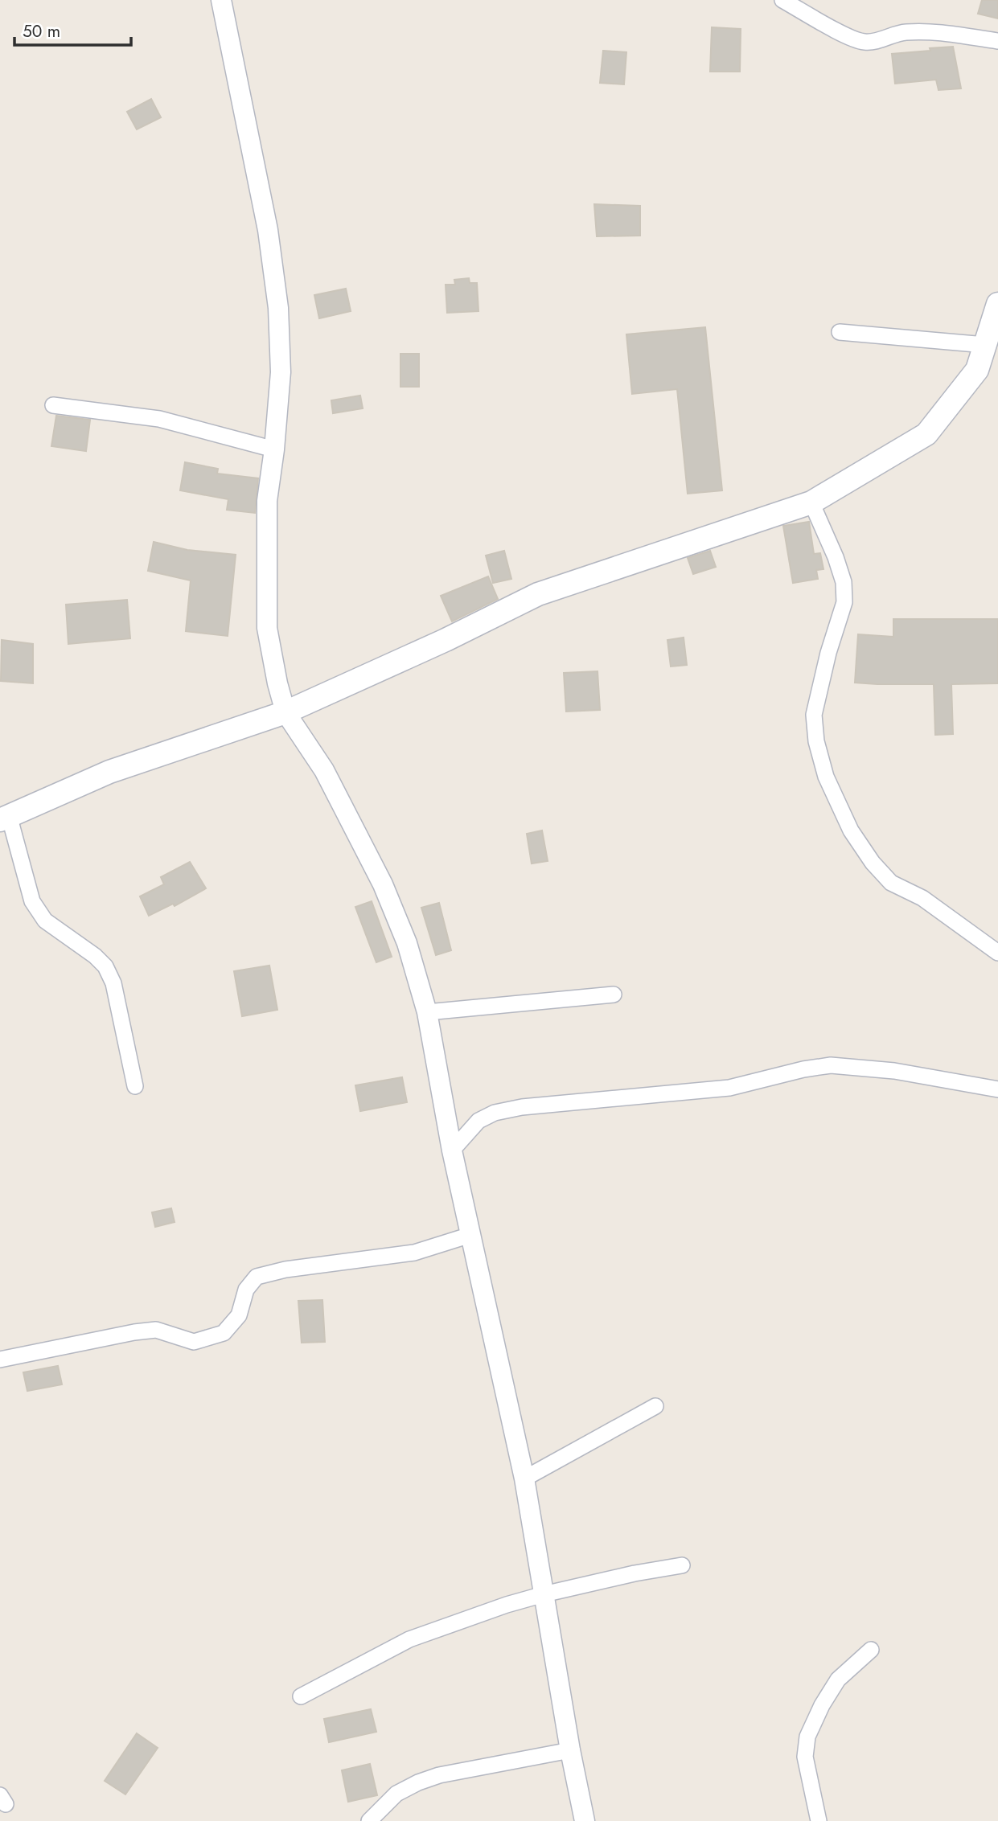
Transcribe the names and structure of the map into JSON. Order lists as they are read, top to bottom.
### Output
{
  "scale_bar": "50 m"
}
